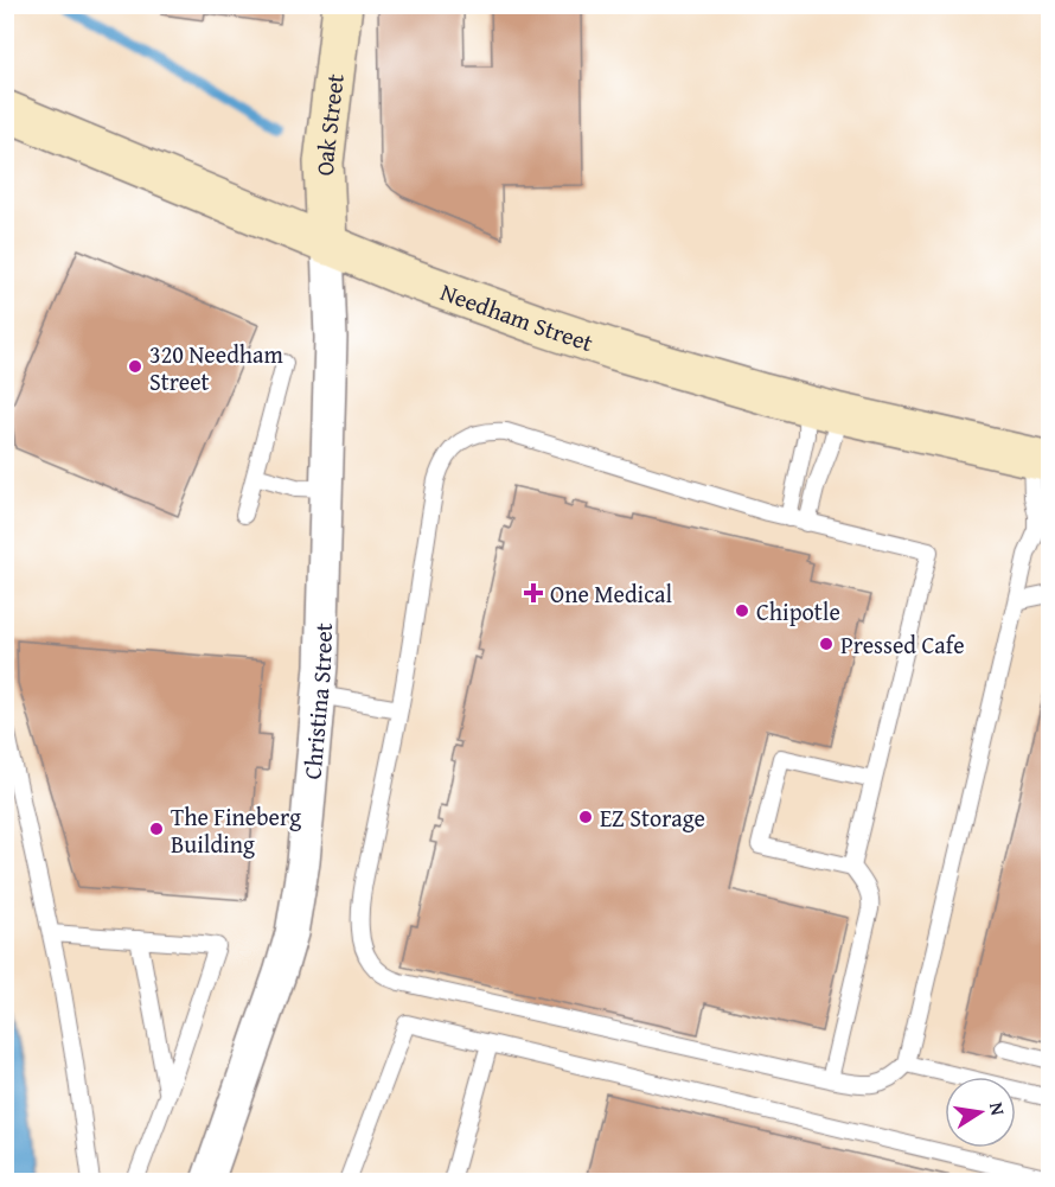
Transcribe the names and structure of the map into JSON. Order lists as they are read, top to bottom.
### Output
{
  "streets": {
    "main road": ["Oak Street", "Needham Street"],
    "street": ["Christina Street"]
  },
  "crossings": [
    ["Oak Street", "Needham Street"],
    ["Oak Street", "Christina Street"],
    ["Needham Street", "Christina Street"]
  ],
  "places": {
    "other": [
      "320 Needham Street",
      "Chipotle",
      "Pressed Cafe",
      "EZ Storage",
      "The Fineberg Building"
    ],
    "health": ["One Medical"]
  },
  "north": "right"
}
